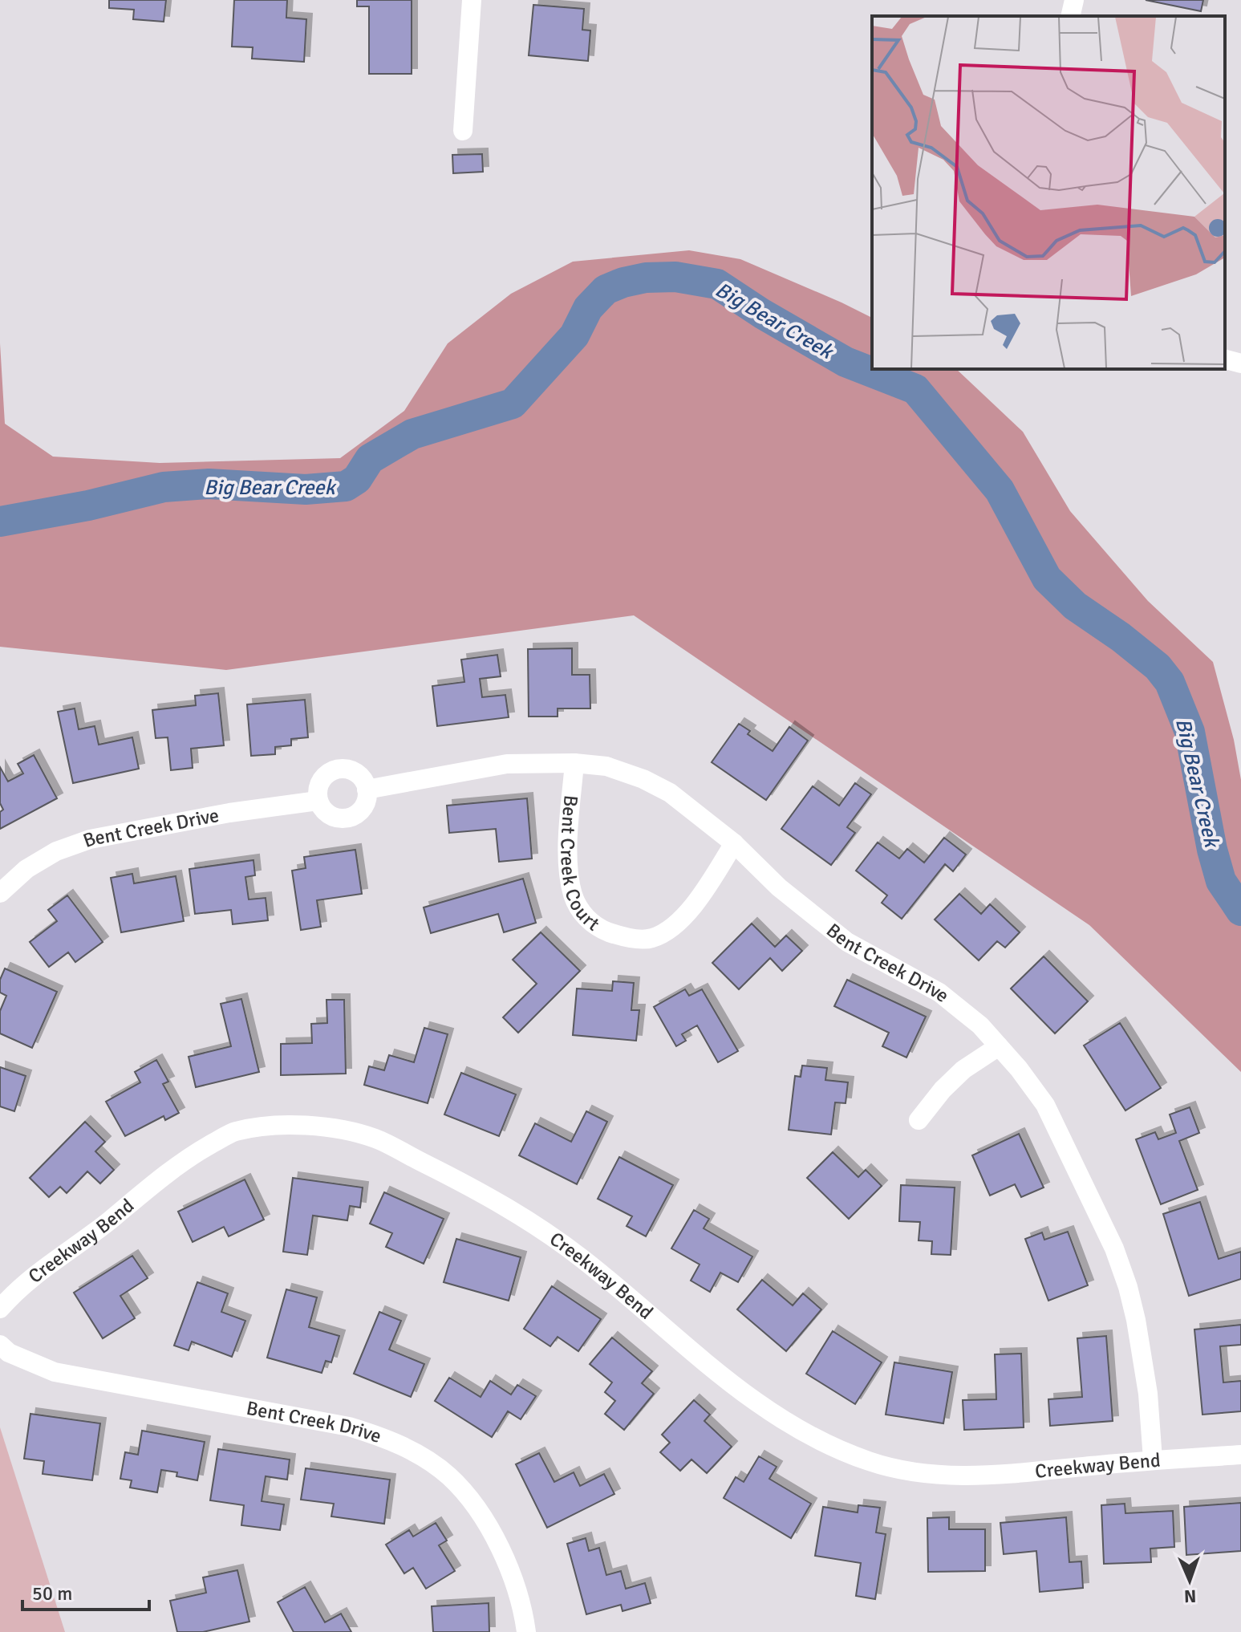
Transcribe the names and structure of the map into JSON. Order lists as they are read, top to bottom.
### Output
{
  "streets": {
    "street": ["Bent Creek Drive", "Bent Creek Court", "Creekway Bend"]
  },
  "crossings": [
    ["Bent Creek Drive", "Bent Creek Court"],
    ["Bent Creek Drive", "Creekway Bend"]
  ],
  "water": ["Big Bear Creek"],
  "scale_bar": "50 m",
  "north": "bottom"
}
